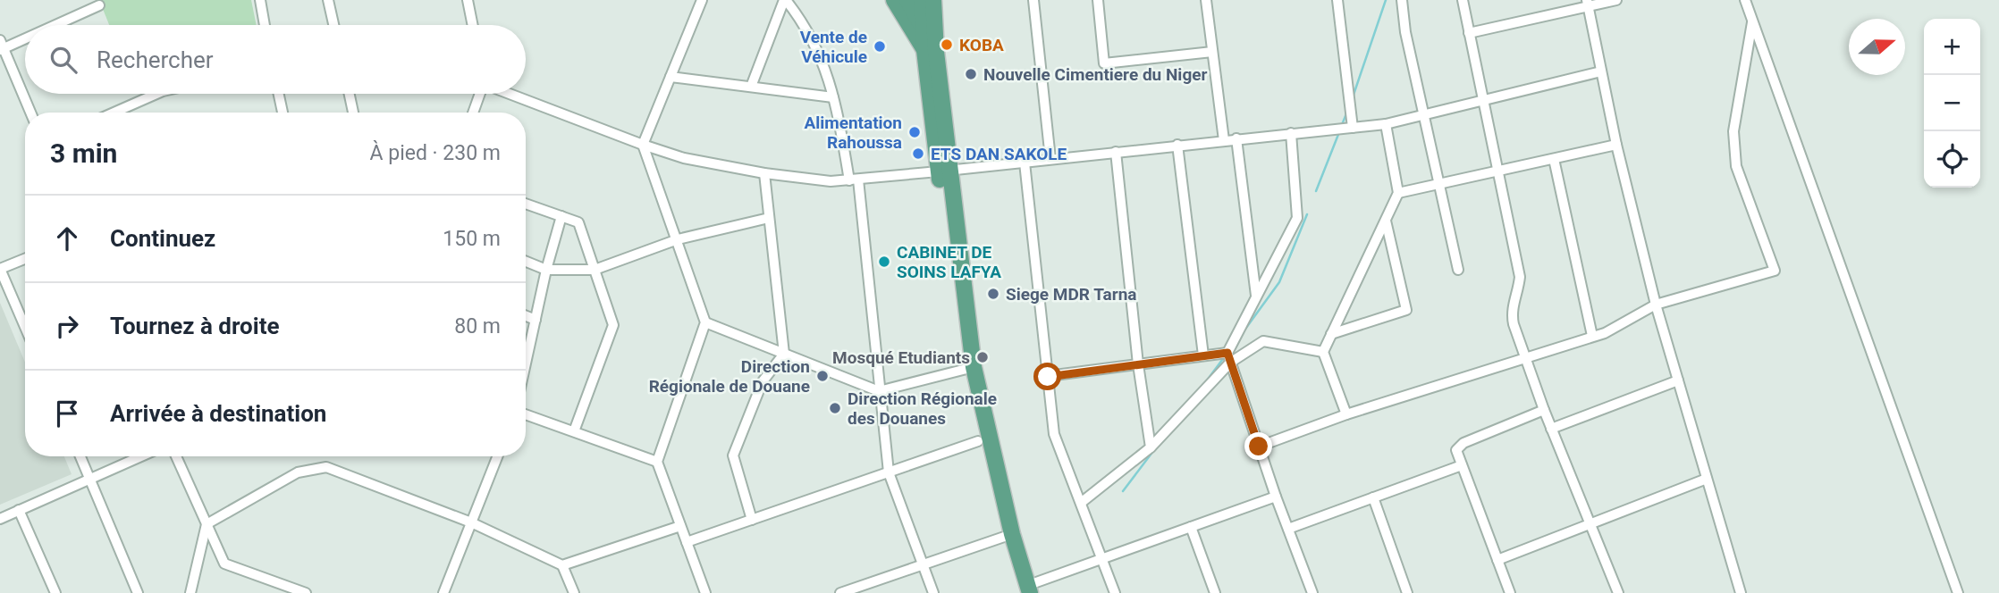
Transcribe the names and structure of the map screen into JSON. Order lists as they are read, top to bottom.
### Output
{
  "places": [
    "KOBA",
    "Vente de Véhicule",
    "Nouvelle Cimentiere du Niger",
    "Alimentation Rahoussa",
    "ETS DAN SAKOLE",
    "CABINET DE SOINS LAFYA",
    "Siege MDR Tarna",
    "Mosqué Etudiants",
    "Direction Régionale de Douane",
    "Direction Régionale des Douanes"
  ],
  "north": "right",
  "page": {
    "map_buttons": ["+", "−"],
    "search": "Rechercher",
    "heading": ["3 min", "À pied · 230 m"],
    "list": [
      ["Continuez", "150 m"],
      ["Tournez à droite", "80 m"],
      "Arrivée à destination"
    ]
  }
}
